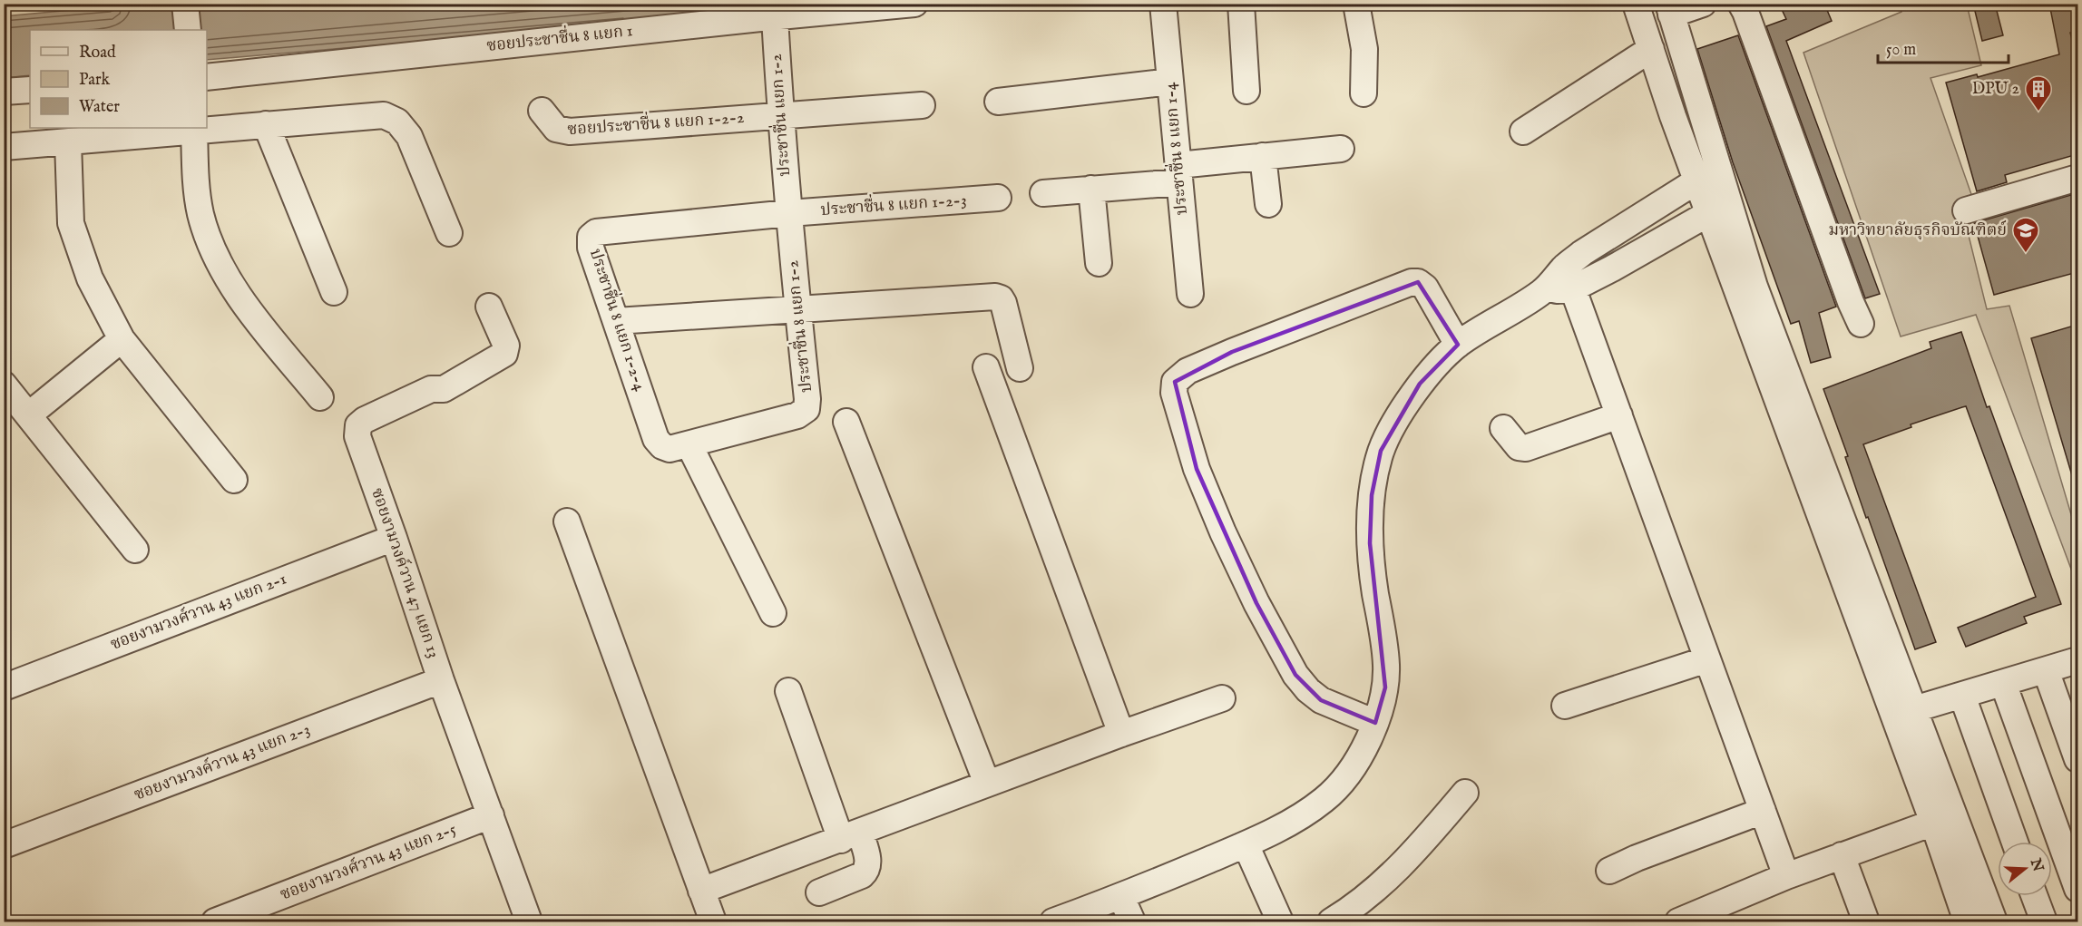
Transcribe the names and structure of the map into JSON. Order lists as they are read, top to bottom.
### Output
{
  "streets": {
    "street": [
      "ซอยประชาชื่น 8 แยก 1",
      "ประชาชื่น แยก 1-2",
      "ซอยประชาชื่น 8 แยก 1-2-2",
      "ประชาชื่น 8 แยก 1-4",
      "ประชาชื่น 8 แยก 1-2-3",
      "ประชาชื่น 8 แยก 1-2-4",
      "ประชาชื่น 8 แยก 1-2",
      "ซอยงามวงค์วาน 47 แยก 13",
      "ซอยงามวงศ์วาน 43 แยก 2-1",
      "ซอยงามวงค์วาน 43 แยก 2-3",
      "ซอยงามวงศ์วาน 43 แยก 2-5"
    ]
  },
  "crossings": [
    ["ซอยประชาชื่น 8 แยก 1", "ประชาชื่น แยก 1-2"],
    ["ประชาชื่น แยก 1-2", "ซอยประชาชื่น 8 แยก 1-2-2"],
    ["ประชาชื่น แยก 1-2", "ประชาชื่น 8 แยก 1-2-3"],
    ["ประชาชื่น แยก 1-2", "ประชาชื่น 8 แยก 1-2-4"],
    ["ประชาชื่น แยก 1-2", "ประชาชื่น 8 แยก 1-2"],
    ["ประชาชื่น 8 แยก 1-2-3", "ประชาชื่น 8 แยก 1-2-4"],
    ["ประชาชื่น 8 แยก 1-2-3", "ประชาชื่น 8 แยก 1-2"],
    ["ประชาชื่น 8 แยก 1-2-4", "ประชาชื่น 8 แยก 1-2"],
    ["ซอยงามวงค์วาน 47 แยก 13", "ซอยงามวงศ์วาน 43 แยก 2-1"],
    ["ซอยงามวงค์วาน 47 แยก 13", "ซอยงามวงค์วาน 43 แยก 2-3"],
    ["ซอยงามวงค์วาน 47 แยก 13", "ซอยงามวงศ์วาน 43 แยก 2-5"]
  ],
  "places": {
    "building": ["DPU 2"],
    "school or university": ["มหาวิทยาลัยธุรกิจบัณฑิตย์"]
  },
  "legend": ["Road", "Park", "Water"],
  "scale_bar": "50 m",
  "north": "right"
}
